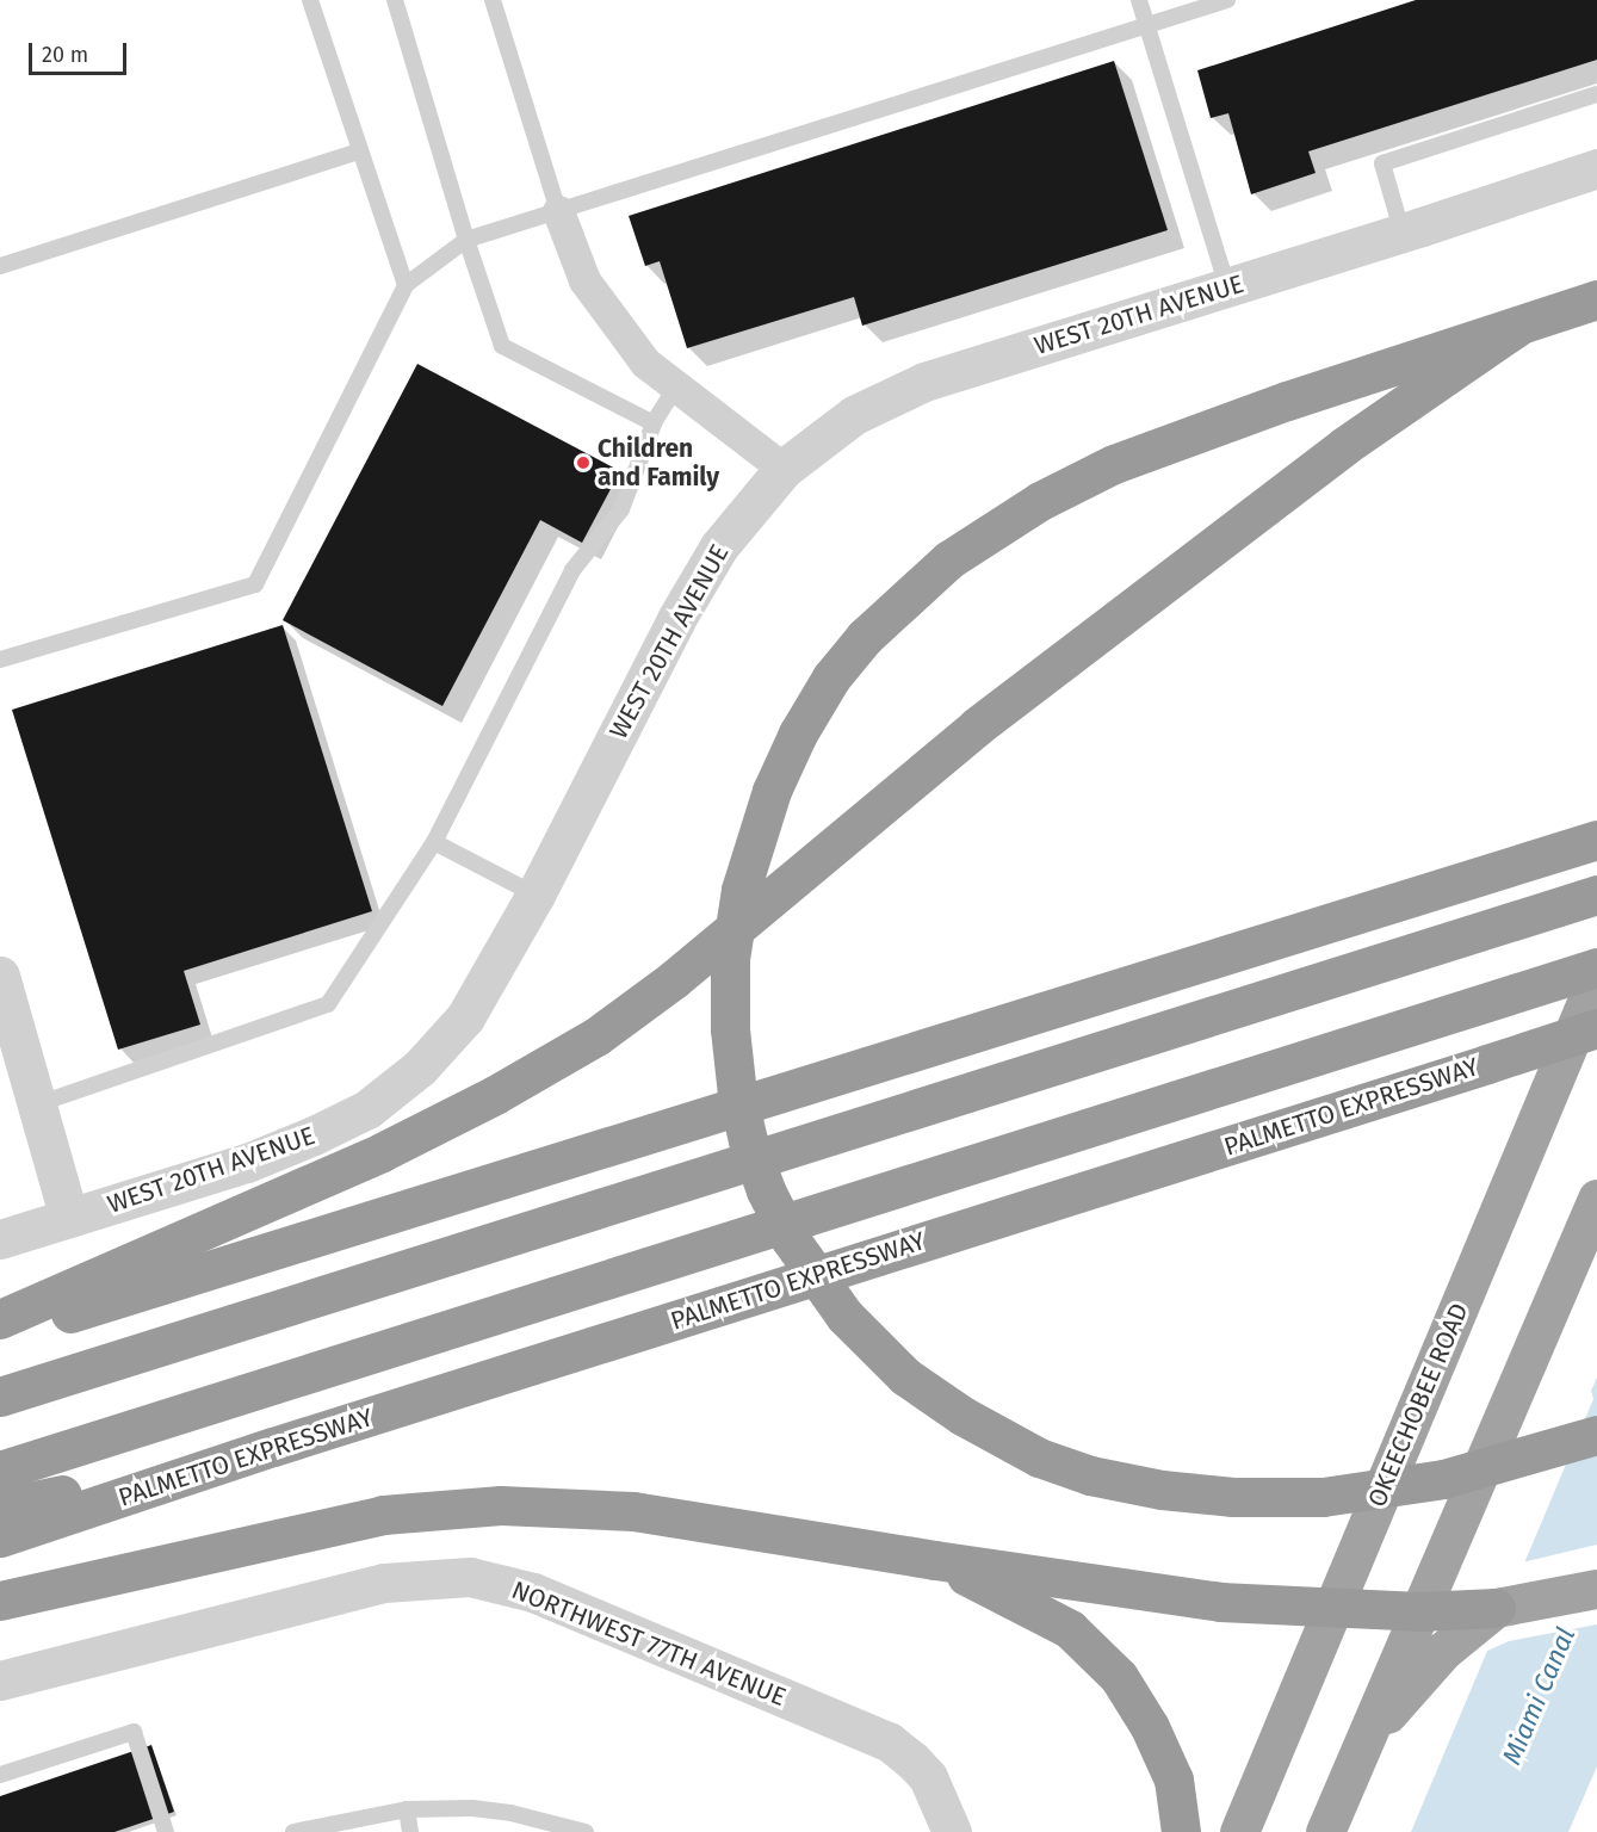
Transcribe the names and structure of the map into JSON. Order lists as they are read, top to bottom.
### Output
{
  "streets": {
    "highway": ["PALMETTO EXPRESSWAY", "OKEECHOBEE ROAD"],
    "street": ["WEST 20TH AVENUE", "NORTHWEST 77TH AVENUE"]
  },
  "water": ["Miami Canal"],
  "places": ["Children and Family"],
  "scale_bar": "20 m"
}
